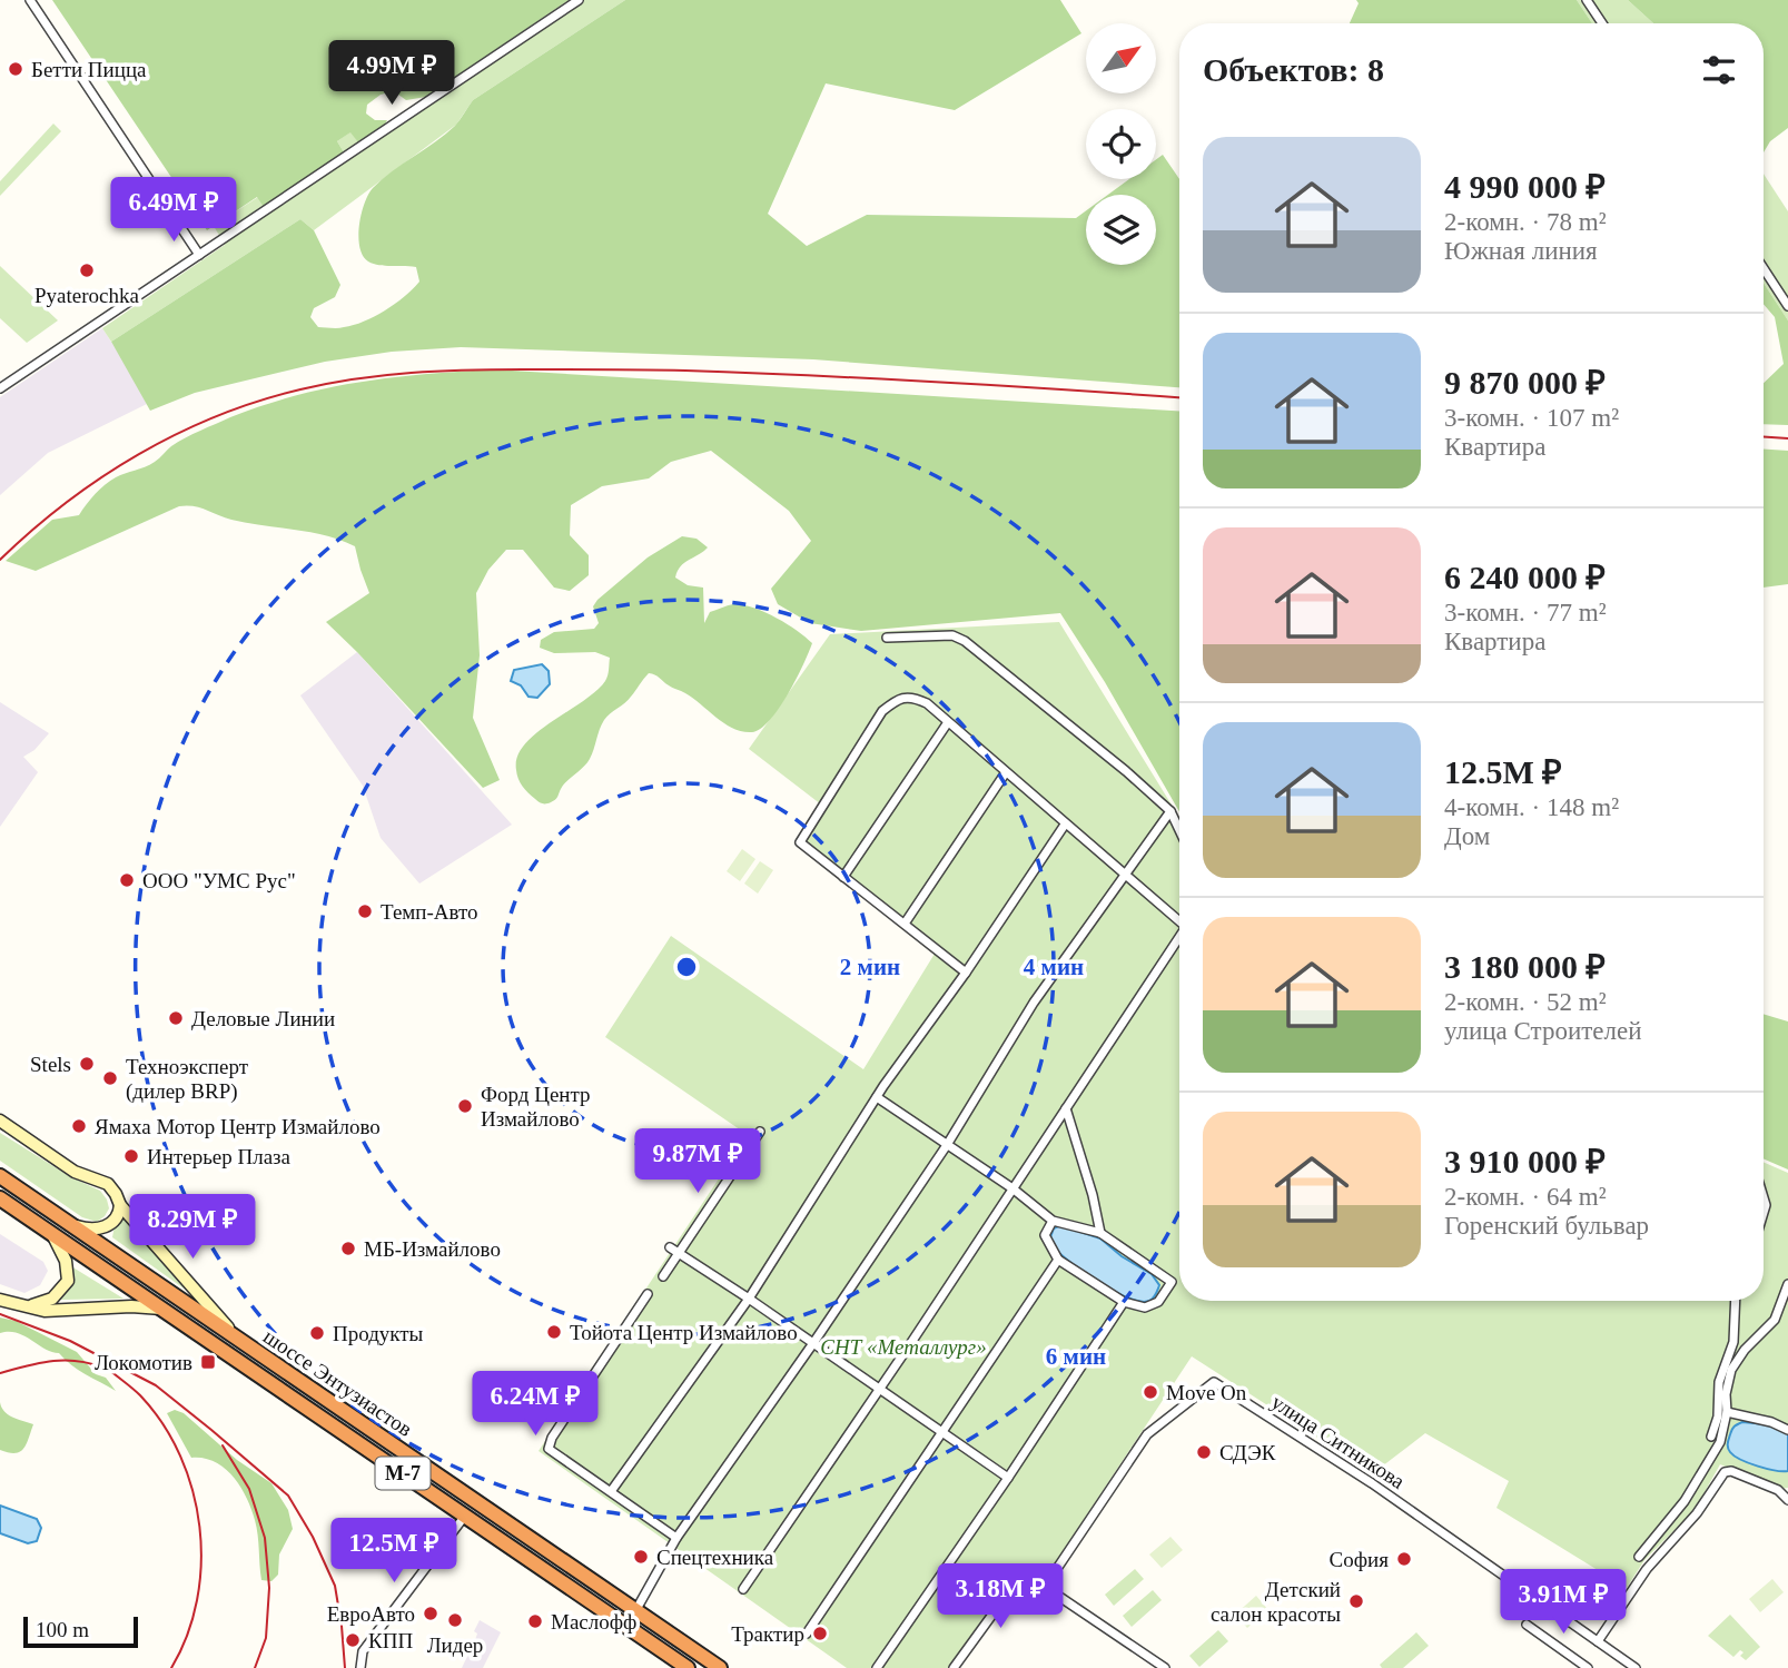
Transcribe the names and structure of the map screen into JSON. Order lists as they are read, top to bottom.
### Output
{
  "streets": {
    "highway": ["шоссе Энтузиастов", "М-7"],
    "street": ["улица Ситникова"]
  },
  "parks": ["СНТ «Металлург»"],
  "places": {
    "other": [
      "Бетти Пицца",
      "Pyaterochka",
      "ООО \"УМС Рус\"",
      "Темп-Авто",
      "Деловые Линии",
      "Stels",
      "Техноэксперт (дилер BRP)",
      "Форд Центр Измайлово",
      "Ямаха Мотор Центр Измайлово",
      "Интерьер Плаза",
      "МБ-Измайлово",
      "Тойота Центр Измайлово",
      "Продукты",
      "Move On",
      "СДЭК",
      "Спецтехника",
      "София",
      "Детский салон красоты",
      "ЕвроАвто",
      "Лидер",
      "Маслофф",
      "Трактир",
      "КПП"
    ],
    "transit": ["Локомотив"]
  },
  "scale_bar": "100 m",
  "north": "top right",
  "page": {
    "heading": "Объектов: 8",
    "price": [
      "4.99M ₽",
      "6.49M ₽",
      "9.87M ₽",
      "8.29M ₽",
      "6.24M ₽",
      "12.5M ₽",
      "3.18M ₽",
      "3.91M ₽"
    ],
    "list": [
      {
        "name": "4 990 000 ₽",
        "note": "2-комн. · 78 m² · Южная линия"
      },
      {
        "name": "9 870 000 ₽",
        "note": "3-комн. · 107 m² · Квартира"
      },
      {
        "name": "6 240 000 ₽",
        "note": "3-комн. · 77 m² · Квартира"
      },
      {
        "name": "12.5M ₽",
        "note": "4-комн. · 148 m² · Дом"
      },
      {
        "name": "3 180 000 ₽",
        "note": "2-комн. · 52 m² · улица Строителей"
      },
      {
        "name": "3 910 000 ₽",
        "note": "2-комн. · 64 m² · Горенский бульвар"
      }
    ],
    "scale": "100 m"
  },
  "rings": ["2 мин", "4 мин", "6 мин"]
}
